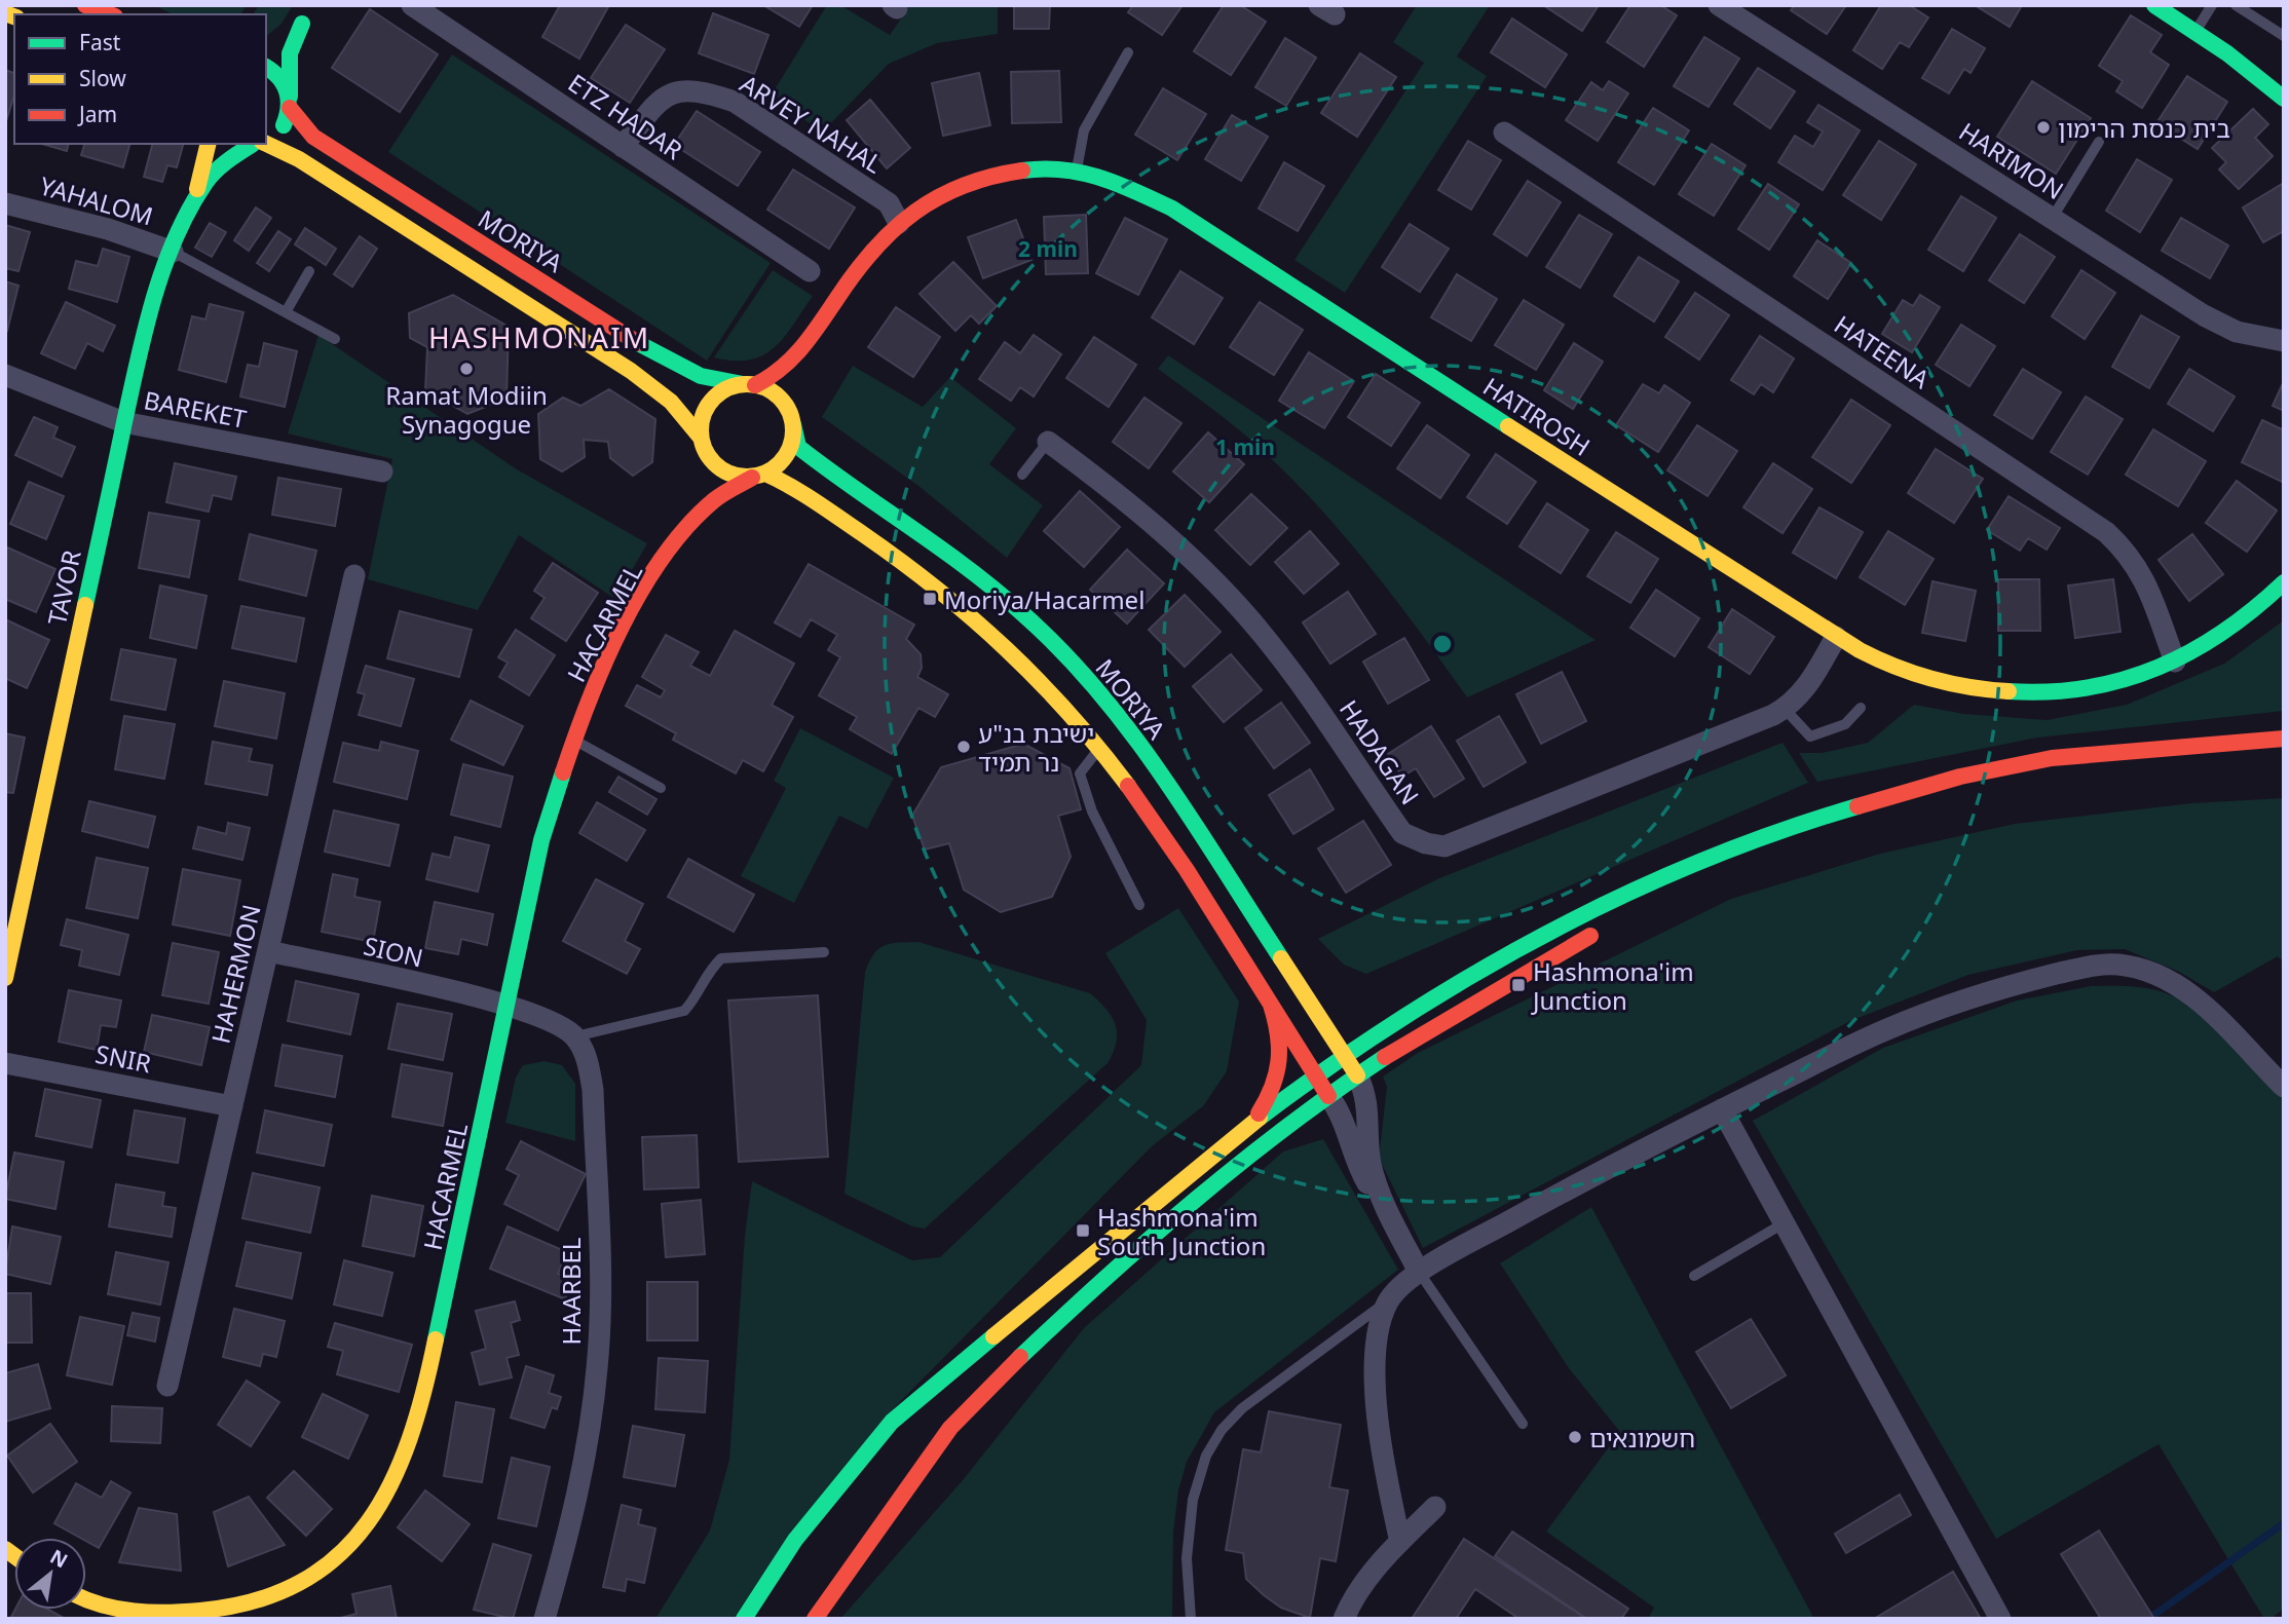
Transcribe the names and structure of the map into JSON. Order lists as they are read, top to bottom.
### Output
{
  "streets": {
    "street": [
      "ETZ HADAR",
      "ARVEY NAHAL",
      "HARIMON",
      "YAHALOM",
      "MORIYA",
      "HATEENA",
      "BAREKET",
      "HATIROSH",
      "TAVOR",
      "HACARMEL",
      "HADAGAN",
      "SION",
      "HAHERMON",
      "SNIR",
      "HAARBEL"
    ]
  },
  "crossings": [
    ["ETZ HADAR", "ARVEY NAHAL"],
    ["ARVEY NAHAL", "HATIROSH"],
    ["YAHALOM", "TAVOR"],
    ["MORIYA", "HATIROSH"],
    ["MORIYA", "TAVOR"],
    ["MORIYA", "HACARMEL"],
    ["HATEENA", "HATIROSH"],
    ["BAREKET", "TAVOR"],
    ["HATIROSH", "HACARMEL"],
    ["HATIROSH", "HADAGAN"],
    ["HACARMEL", "SION"],
    ["SION", "HAHERMON"],
    ["HAHERMON", "SNIR"]
  ],
  "districts": ["HASHMONAIM"],
  "places": {
    "other": [
      "בית כנסת הרימון",
      "Ramat Modiin Synagogue",
      "ישיבת בנ\"ע נר תמיד",
      "חשמונאים"
    ],
    "transit": ["Moriya/Hacarmel", "Hashmona'im Junction", "Hashmona'im South Junction"]
  },
  "legend": ["Fast", "Slow", "Jam"],
  "north": "top right",
  "rings": ["2 min", "1 min"]
}
